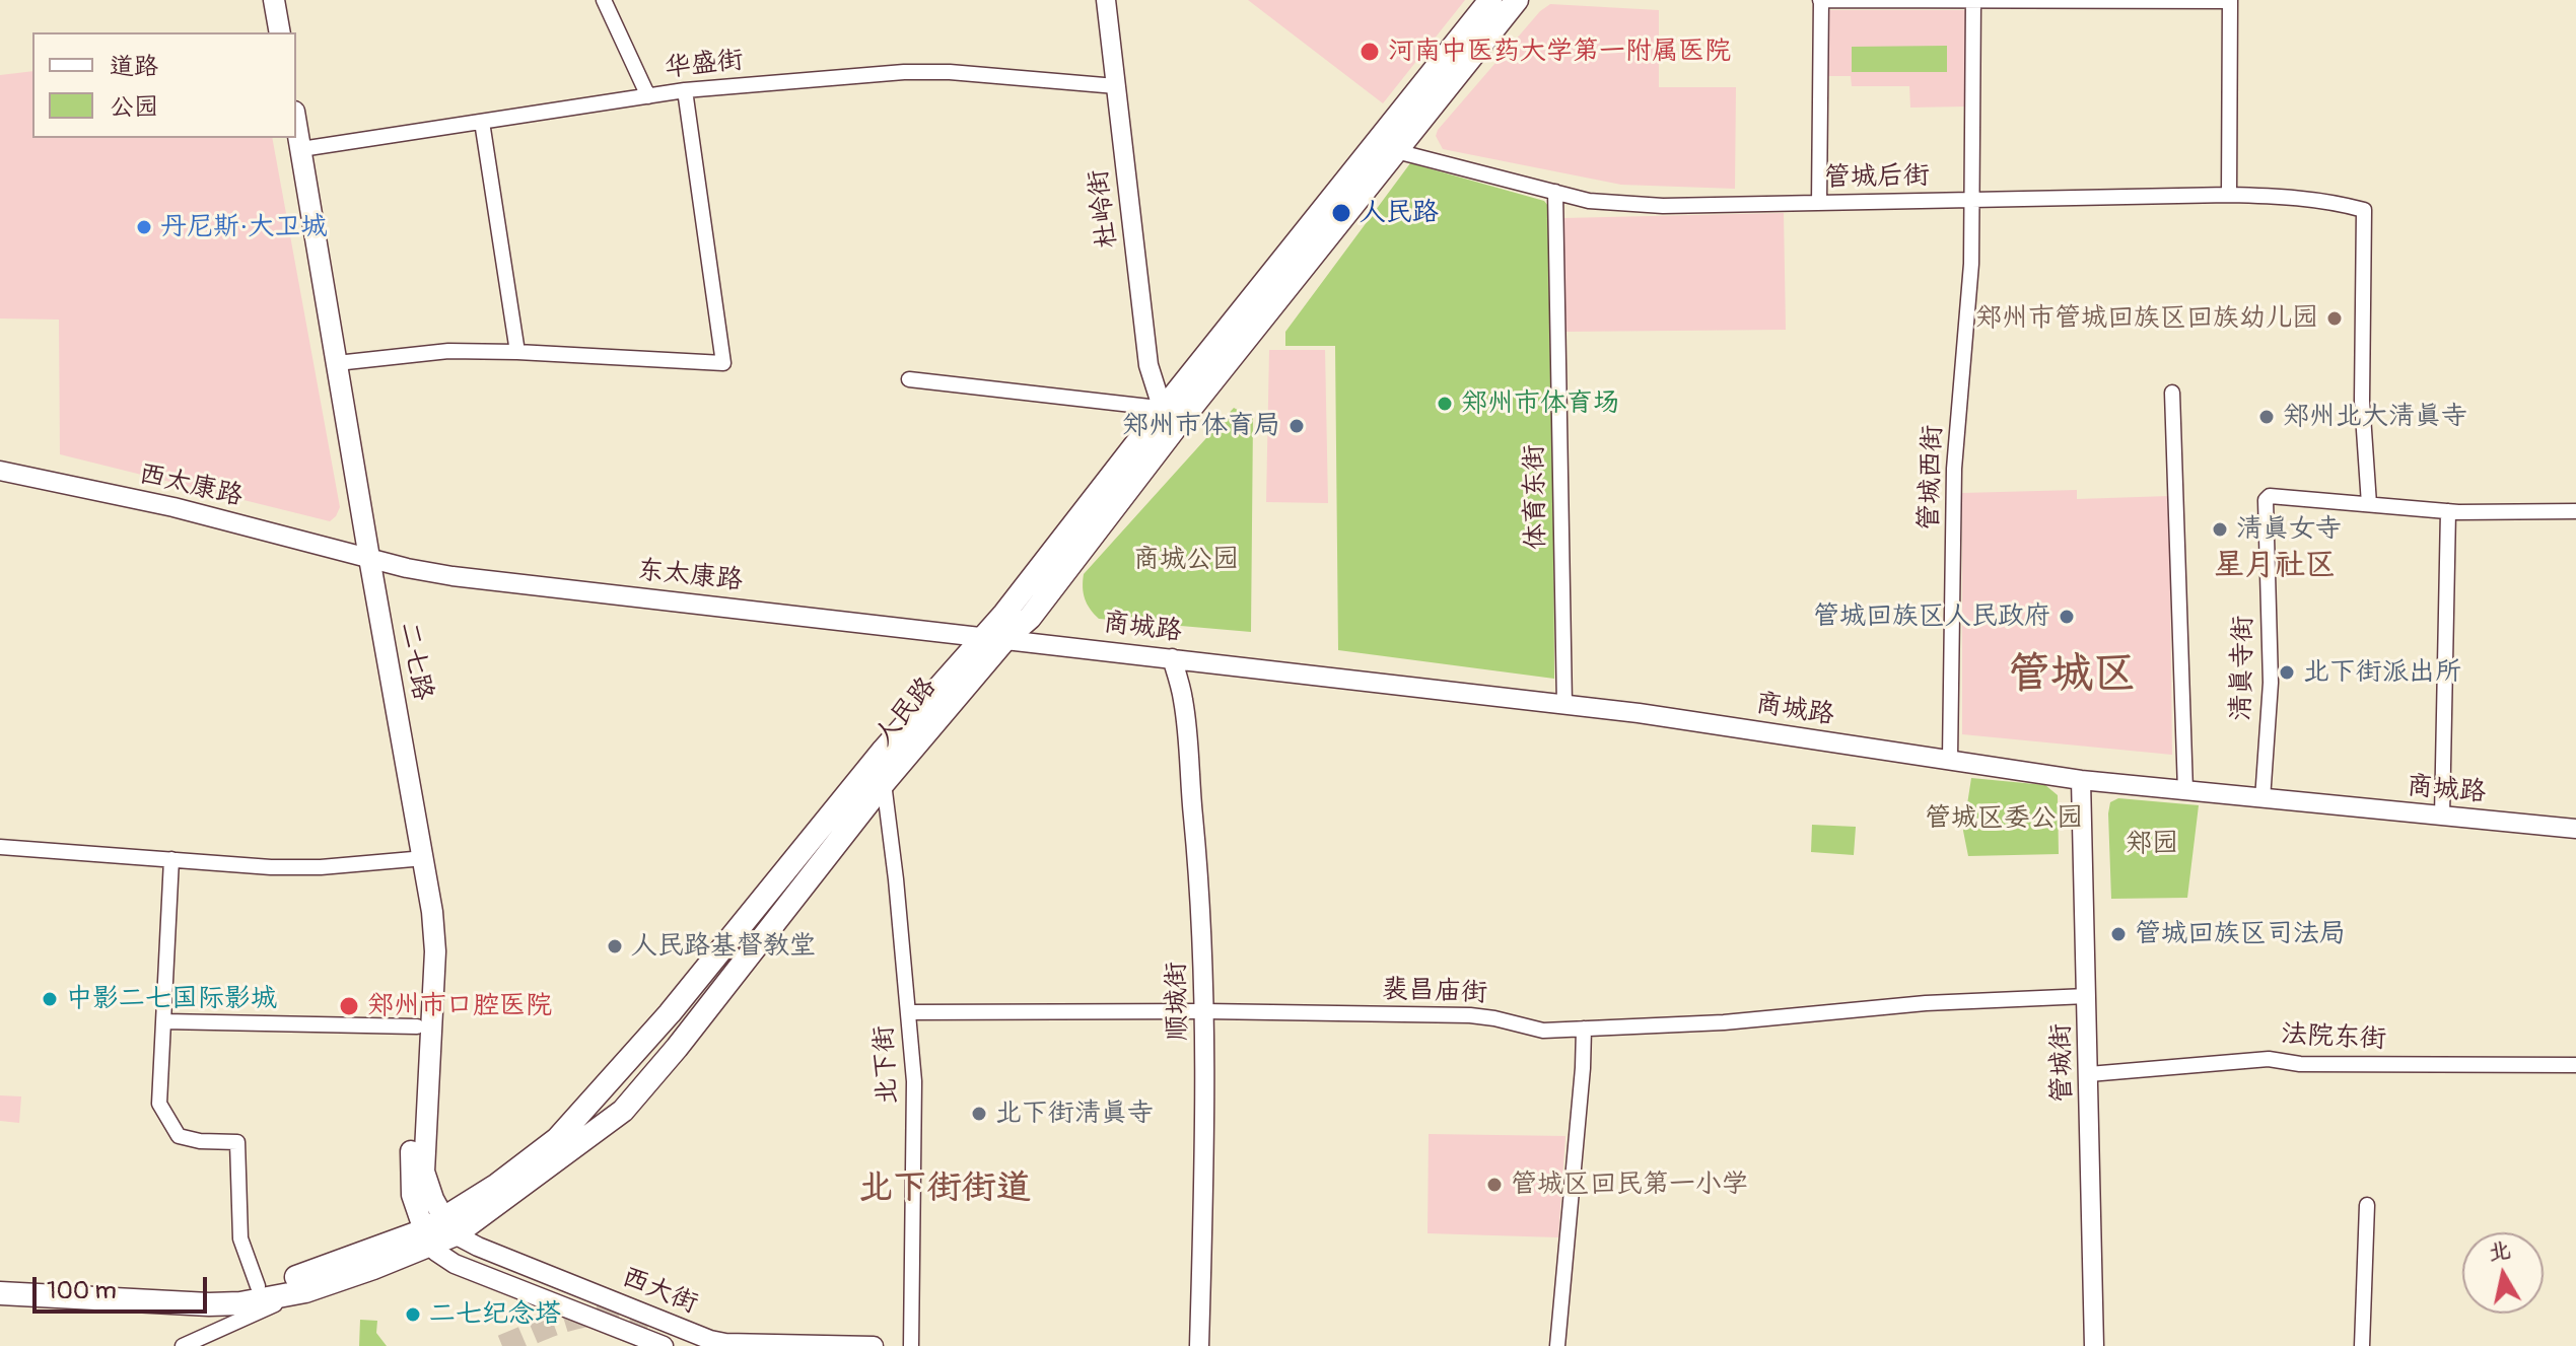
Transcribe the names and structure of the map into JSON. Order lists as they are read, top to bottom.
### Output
{
  "streets": {
    "main road": ["二七路", "人民路"],
    "street": [
      "华盛街",
      "管城后街",
      "杜岭街",
      "管城西街",
      "西太康路",
      "体育东街",
      "东太康路",
      "商城路",
      "清真寺街",
      "裴昌庙街",
      "顺城街",
      "法院东街",
      "管城街",
      "北下街",
      "西大街"
    ]
  },
  "crossings": [
    ["华盛街", "杜岭街"],
    ["华盛街", "二七路"],
    ["管城后街", "管城西街"],
    ["管城后街", "体育东街"],
    ["管城后街", "清真寺街"],
    ["管城后街", "人民路"],
    ["杜岭街", "人民路"],
    ["管城西街", "商城路"],
    ["西太康路", "东太康路"],
    ["西太康路", "二七路"],
    ["体育东街", "商城路"],
    ["东太康路", "商城路"],
    ["东太康路", "二七路"],
    ["东太康路", "人民路"],
    ["商城路", "清真寺街"],
    ["商城路", "人民路"],
    ["商城路", "顺城街"],
    ["商城路", "管城街"],
    ["二七路", "人民路"],
    ["二七路", "西大街"],
    ["人民路", "北下街"],
    ["人民路", "西大街"],
    ["裴昌庙街", "顺城街"],
    ["裴昌庙街", "管城街"],
    ["裴昌庙街", "北下街"],
    ["法院东街", "管城街"]
  ],
  "districts": ["星月社区", "管城区", "北下街街道"],
  "parks": ["商城公园", "管城区委公园", "郑园"],
  "places": [
    "河南中医药大学第一附属医院",
    "人民路",
    "丹尼斯·大卫城",
    "郑州市管城回族区回族幼儿园",
    "郑州市体育场",
    "郑州北大清真寺",
    "郑州市体育局",
    "清真女寺",
    "管城回族区人民政府",
    "北下街派出所",
    "管城回族区司法局",
    "人民路基督教堂",
    "中影二七国际影城",
    "郑州市口腔医院",
    "北下街清真寺",
    "管城区回民第一小学",
    "二七纪念塔"
  ],
  "legend": ["道路", "公园"],
  "scale_bar": "100 m",
  "north": "top"
}
